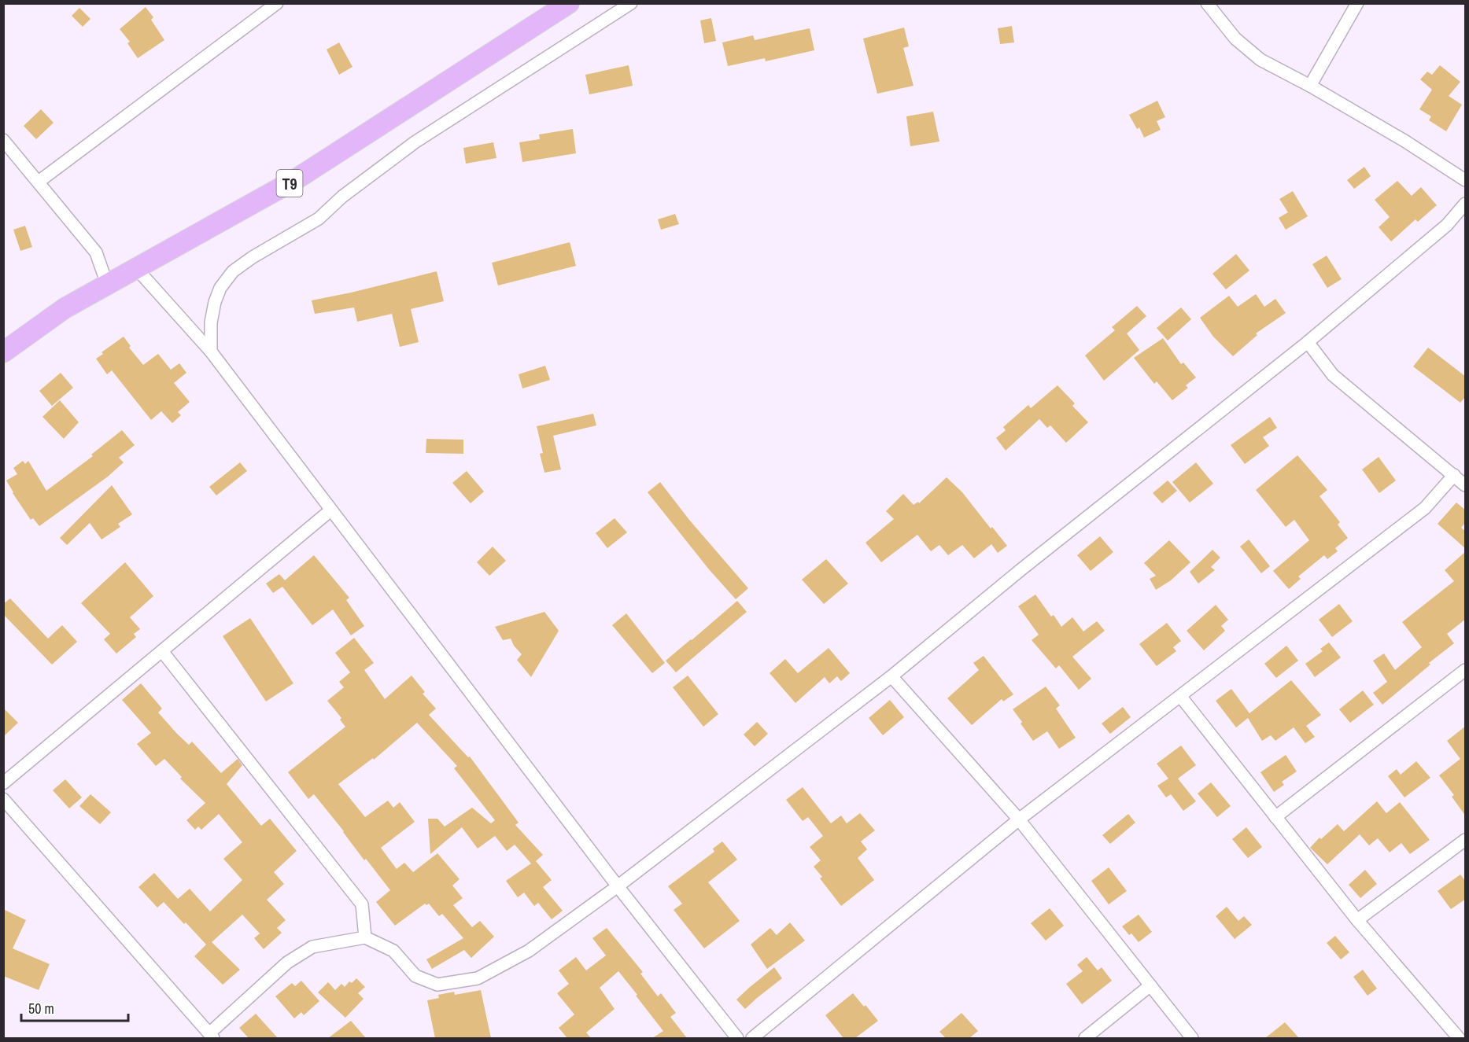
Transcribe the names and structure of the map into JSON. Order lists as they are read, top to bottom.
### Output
{
  "streets": {
    "highway": ["T9"]
  },
  "scale_bar": "50 m"
}
